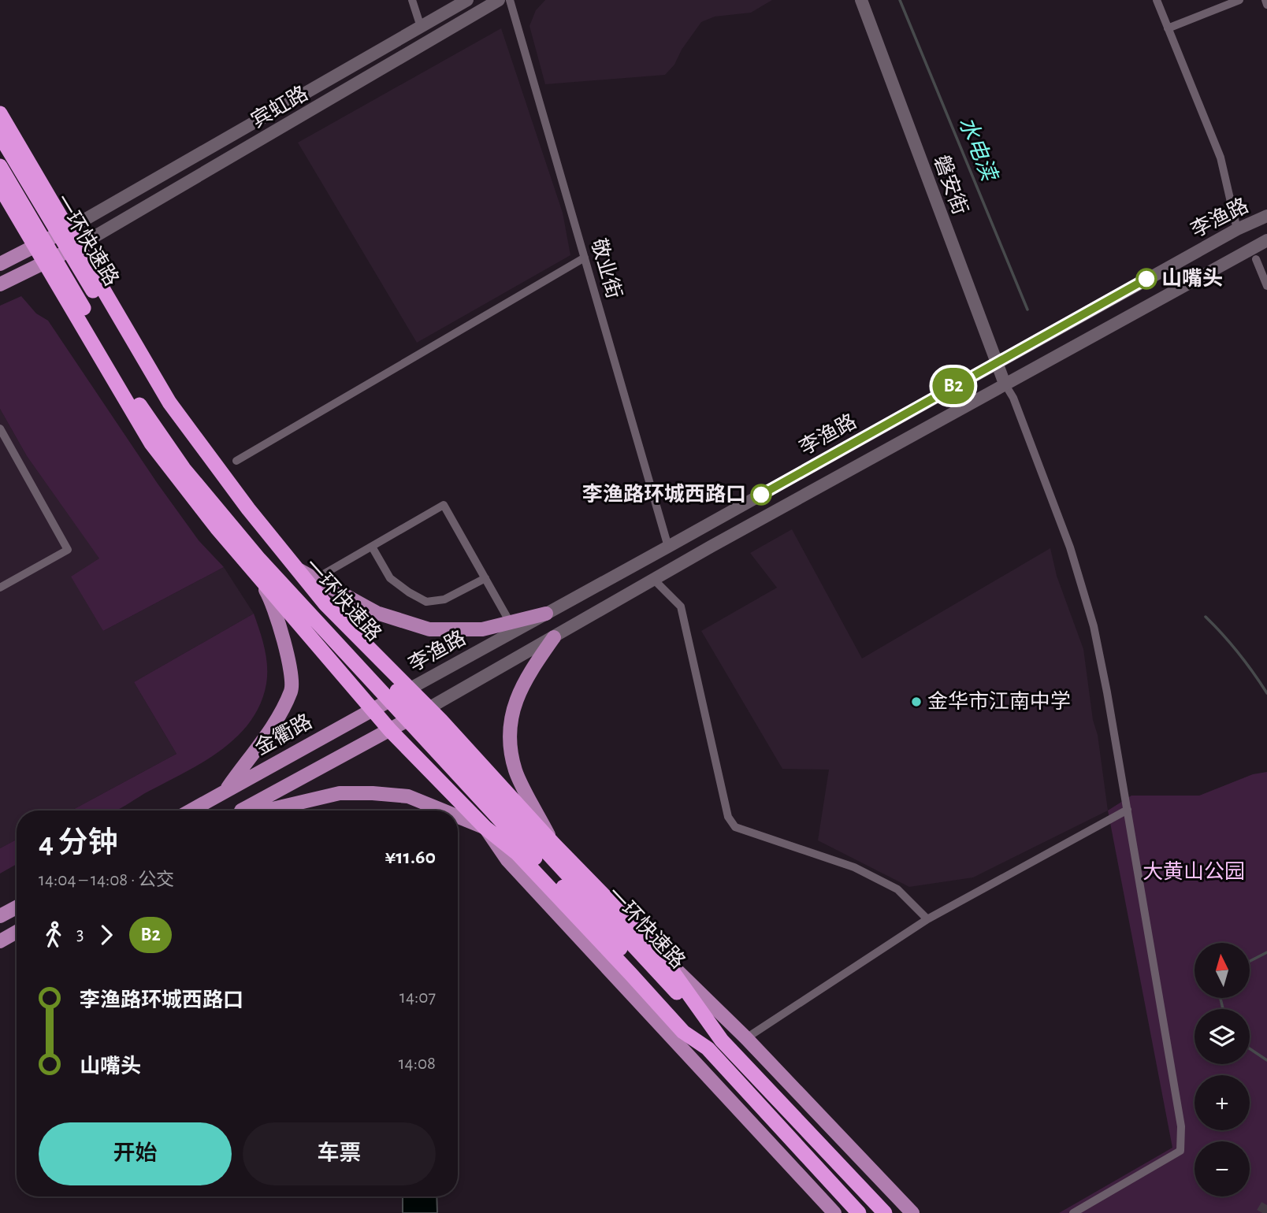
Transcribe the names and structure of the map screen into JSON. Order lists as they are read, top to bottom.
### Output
{
  "streets": {
    "highway": ["一环快速路"],
    "main road": [
      "宾虹路",
      "磐安街",
      "李渔路",
      "金衢路"
    ],
    "street": ["敬业街"]
  },
  "crossings": [
    ["磐安街", "李渔路"],
    ["李渔路", "敬业街"],
    ["李渔路", "金衢路"]
  ],
  "water": ["水电渎"],
  "parks": ["大黄山公园"],
  "places": ["山嘴头", "李渔路环城西路口", "金华市江南中学"],
  "lines": ["bus line B2"],
  "north": "top",
  "page": {
    "on_map": "B2",
    "heading": ["4 分钟", "14:04 – 14:08 · 公交", "¥11.60"],
    "legs": ["3", "B2"],
    "map_buttons": ["+", "−"],
    "list": [
      {
        "name": "李渔路环城西路口",
        "value": "14:07"
      },
      {
        "name": "山嘴头",
        "value": "14:08"
      }
    ],
    "buttons": ["开始", "车票"]
  }
}
